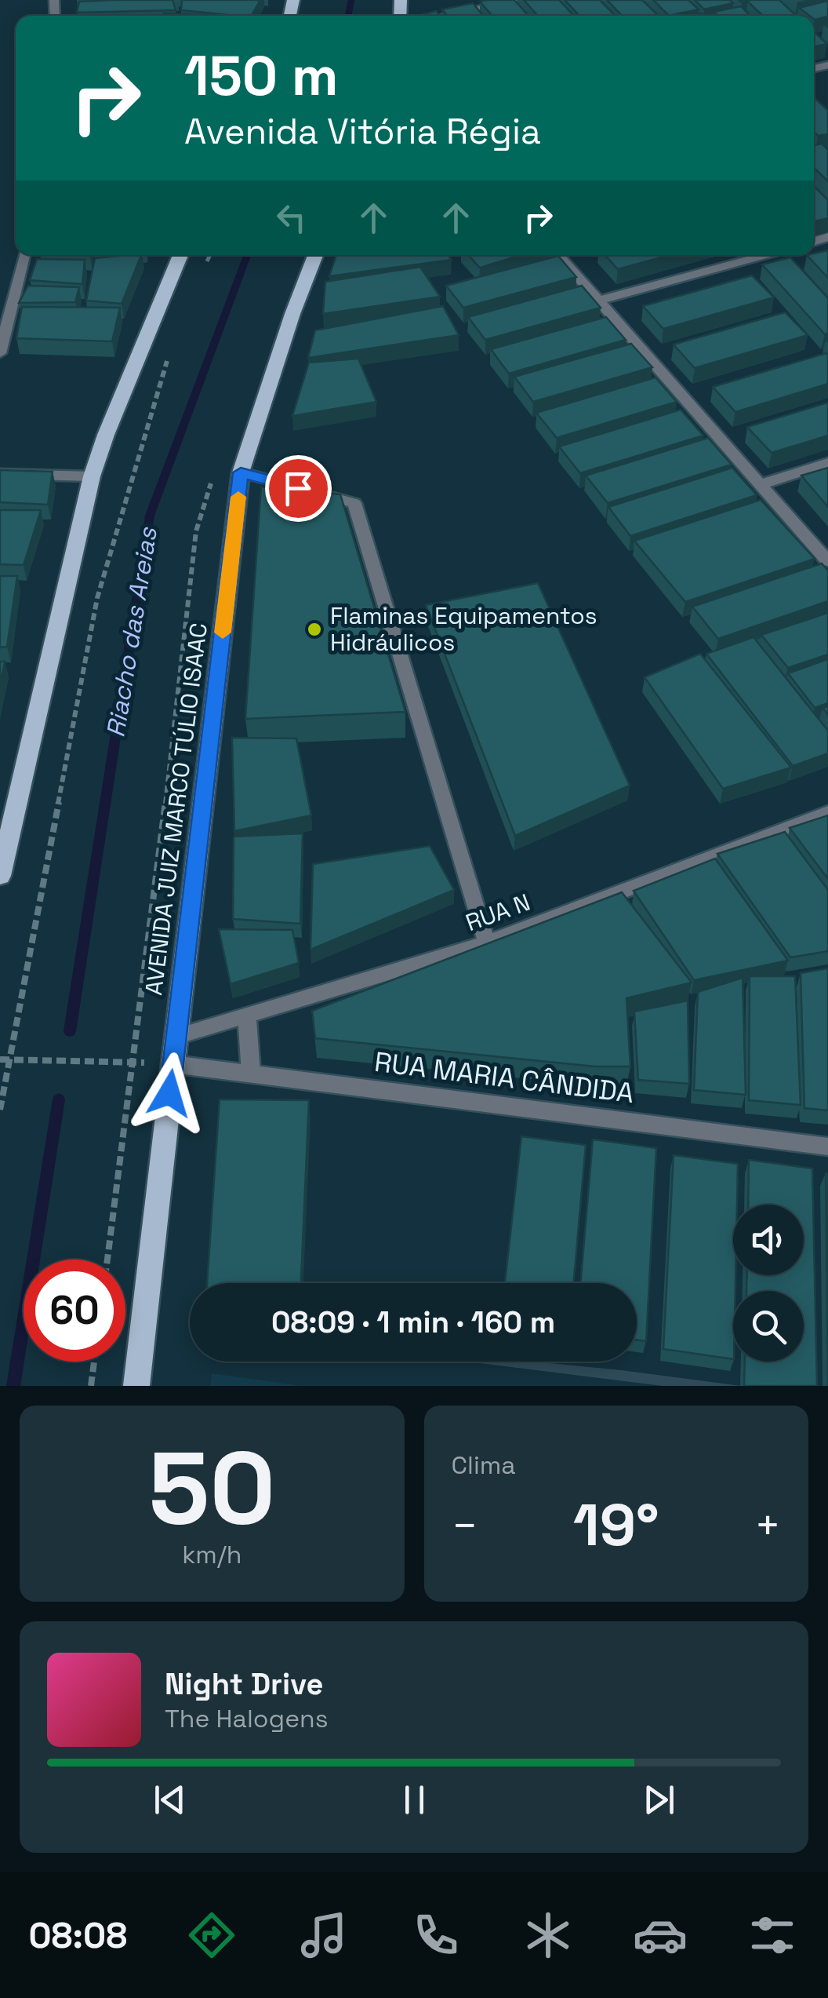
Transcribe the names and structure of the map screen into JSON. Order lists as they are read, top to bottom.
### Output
{
  "streets": {
    "main road": ["AVENIDA JUIZ MARCO TÚLIO ISAAC"],
    "street": ["RUA N", "RUA MARIA CÂNDIDA"]
  },
  "crossings": [
    ["AVENIDA JUIZ MARCO TÚLIO ISAAC", "RUA N"],
    ["AVENIDA JUIZ MARCO TÚLIO ISAAC", "RUA MARIA CÂNDIDA"]
  ],
  "water": ["Riacho das Areias"],
  "places": ["Flaminas Equipamentos Hidráulicos"],
  "page": {
    "turn": ["150 m", "Avenida Vitória Régia"],
    "limit": "60",
    "trip": "08:09 · 1 min · 160 m",
    "tile": [
      ["50", "km/h"],
      "Clima"
    ],
    "heat": ["−", "19°", "+"],
    "song": ["Night Drive", "The Halogens"],
    "tabs": "08:08"
  }
}
